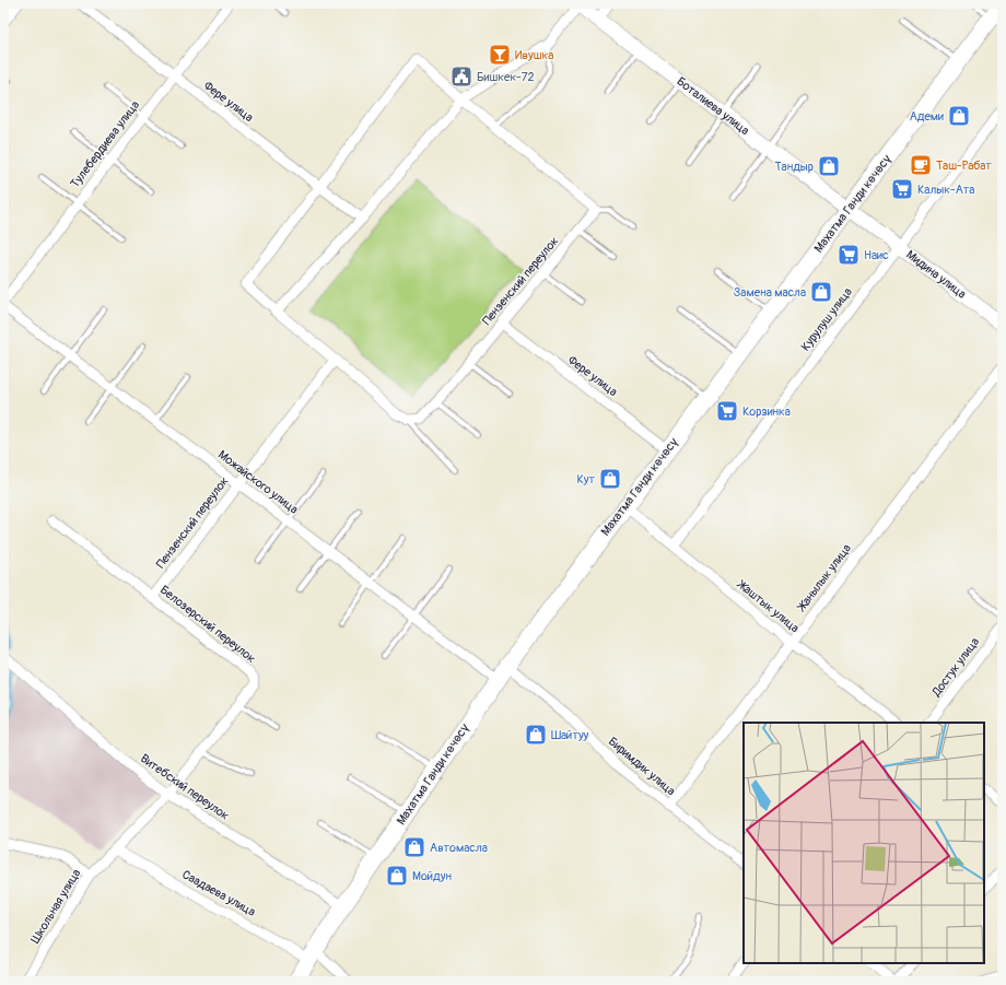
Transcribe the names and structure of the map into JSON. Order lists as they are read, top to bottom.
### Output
{
  "streets": {
    "main road": ["Махатма Ганди көчөсү"],
    "street": [
      "Фере улица",
      "Боталиева улица",
      "Тулебердиева улица",
      "Мидина улица",
      "Пензенский переулок",
      "Курулуш улица",
      "Можайского улица",
      "Жанылык улица",
      "Жаштык улица",
      "Белозерский переулок",
      "Достук улица",
      "Биримдик улица",
      "Витебский переулок",
      "Саадаева улица",
      "Школьная улица"
    ]
  },
  "crossings": [
    ["Фере улица", "Тулебердиева улица"],
    ["Фере улица", "Махатма Ганди көчөсү"],
    ["Фере улица", "Пензенский переулок"],
    ["Боталиева улица", "Махатма Ганди көчөсү"],
    ["Боталиева улица", "Мидина улица"],
    ["Махатма Ганди көчөсү", "Мидина улица"],
    ["Махатма Ганди көчөсү", "Можайского улица"],
    ["Махатма Ганди көчөсү", "Жаштык улица"],
    ["Махатма Ганди көчөсү", "Биримдик улица"],
    ["Махатма Ганди көчөсү", "Витебский переулок"],
    ["Махатма Ганди көчөсү", "Саадаева улица"],
    ["Мидина улица", "Курулуш улица"],
    ["Пензенский переулок", "Можайского улица"],
    ["Пензенский переулок", "Белозерский переулок"],
    ["Курулуш улица", "Жаштык улица"],
    ["Можайского улица", "Биримдик улица"],
    ["Жанылык улица", "Жаштык улица"],
    ["Жанылык улица", "Биримдик улица"],
    ["Белозерский переулок", "Витебский переулок"],
    ["Белозерский переулок", "Саадаева улица"],
    ["Белозерский переулок", "Школьная улица"],
    ["Саадаева улица", "Школьная улица"]
  ],
  "places": {
    "bar": ["Ивушка"],
    "public building": ["Бишкек-72"],
    "shop": [
      "Адеми",
      "Тандыр",
      "Замена масла",
      "Кут",
      "Шайтуу",
      "Автомасла",
      "Мойдун"
    ],
    "cafe": ["Таш-Рабат"],
    "supermarket": ["Калык-Ата", "Наис", "Корзинка"]
  }
}
